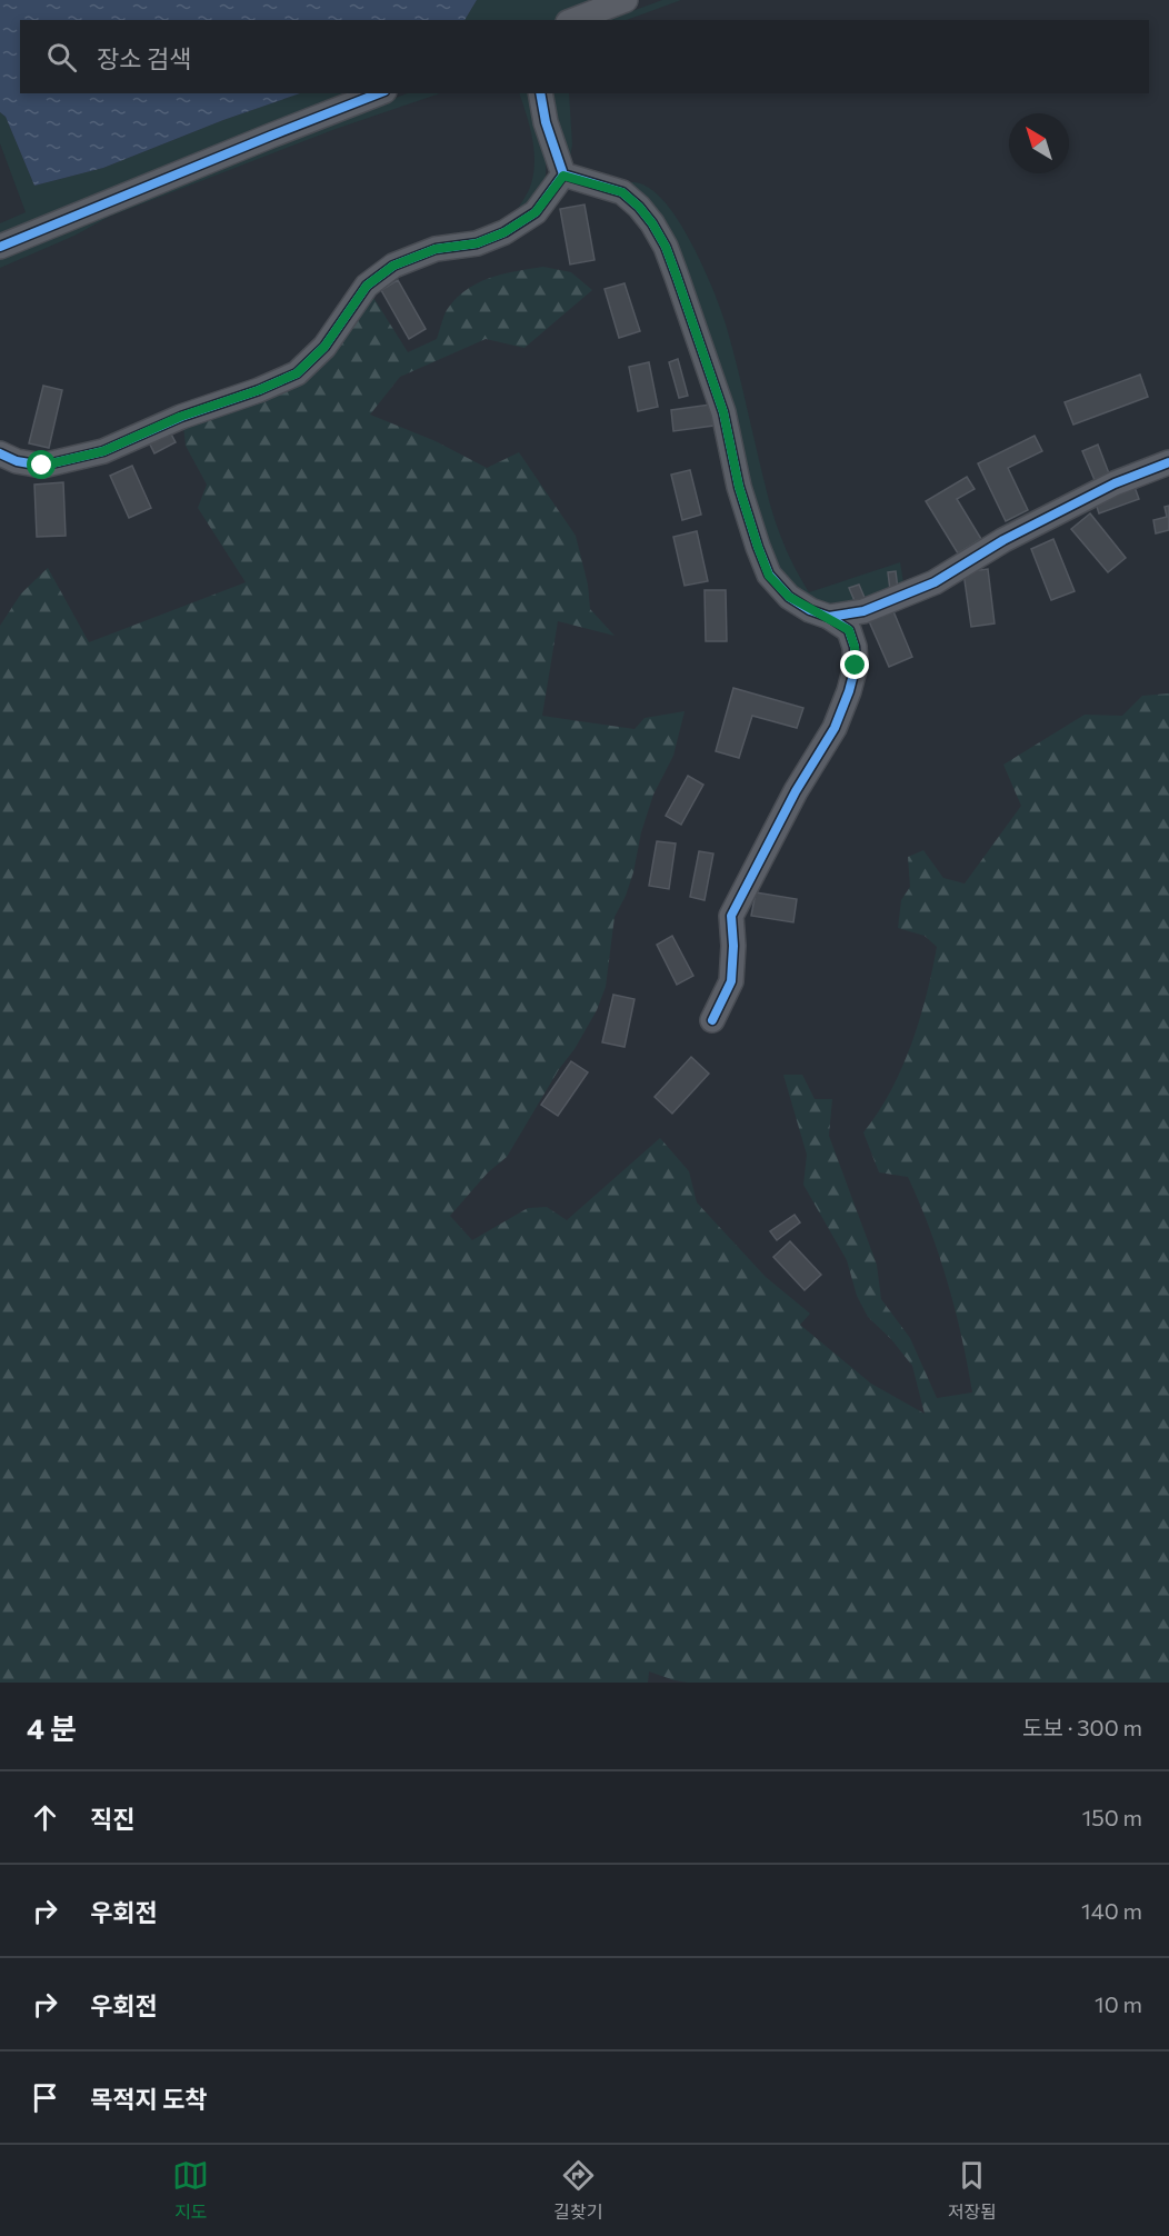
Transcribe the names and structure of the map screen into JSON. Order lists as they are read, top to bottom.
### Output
{
  "north": "top left",
  "page": {
    "search": "장소 검색",
    "heading": ["4 분", "도보 · 300 m"],
    "list": [
      ["직진", "150 m"],
      ["우회전", "140 m"],
      ["우회전", "10 m"],
      "목적지 도착"
    ],
    "nav": ["지도", "길찾기", "저장됨"]
  }
}
